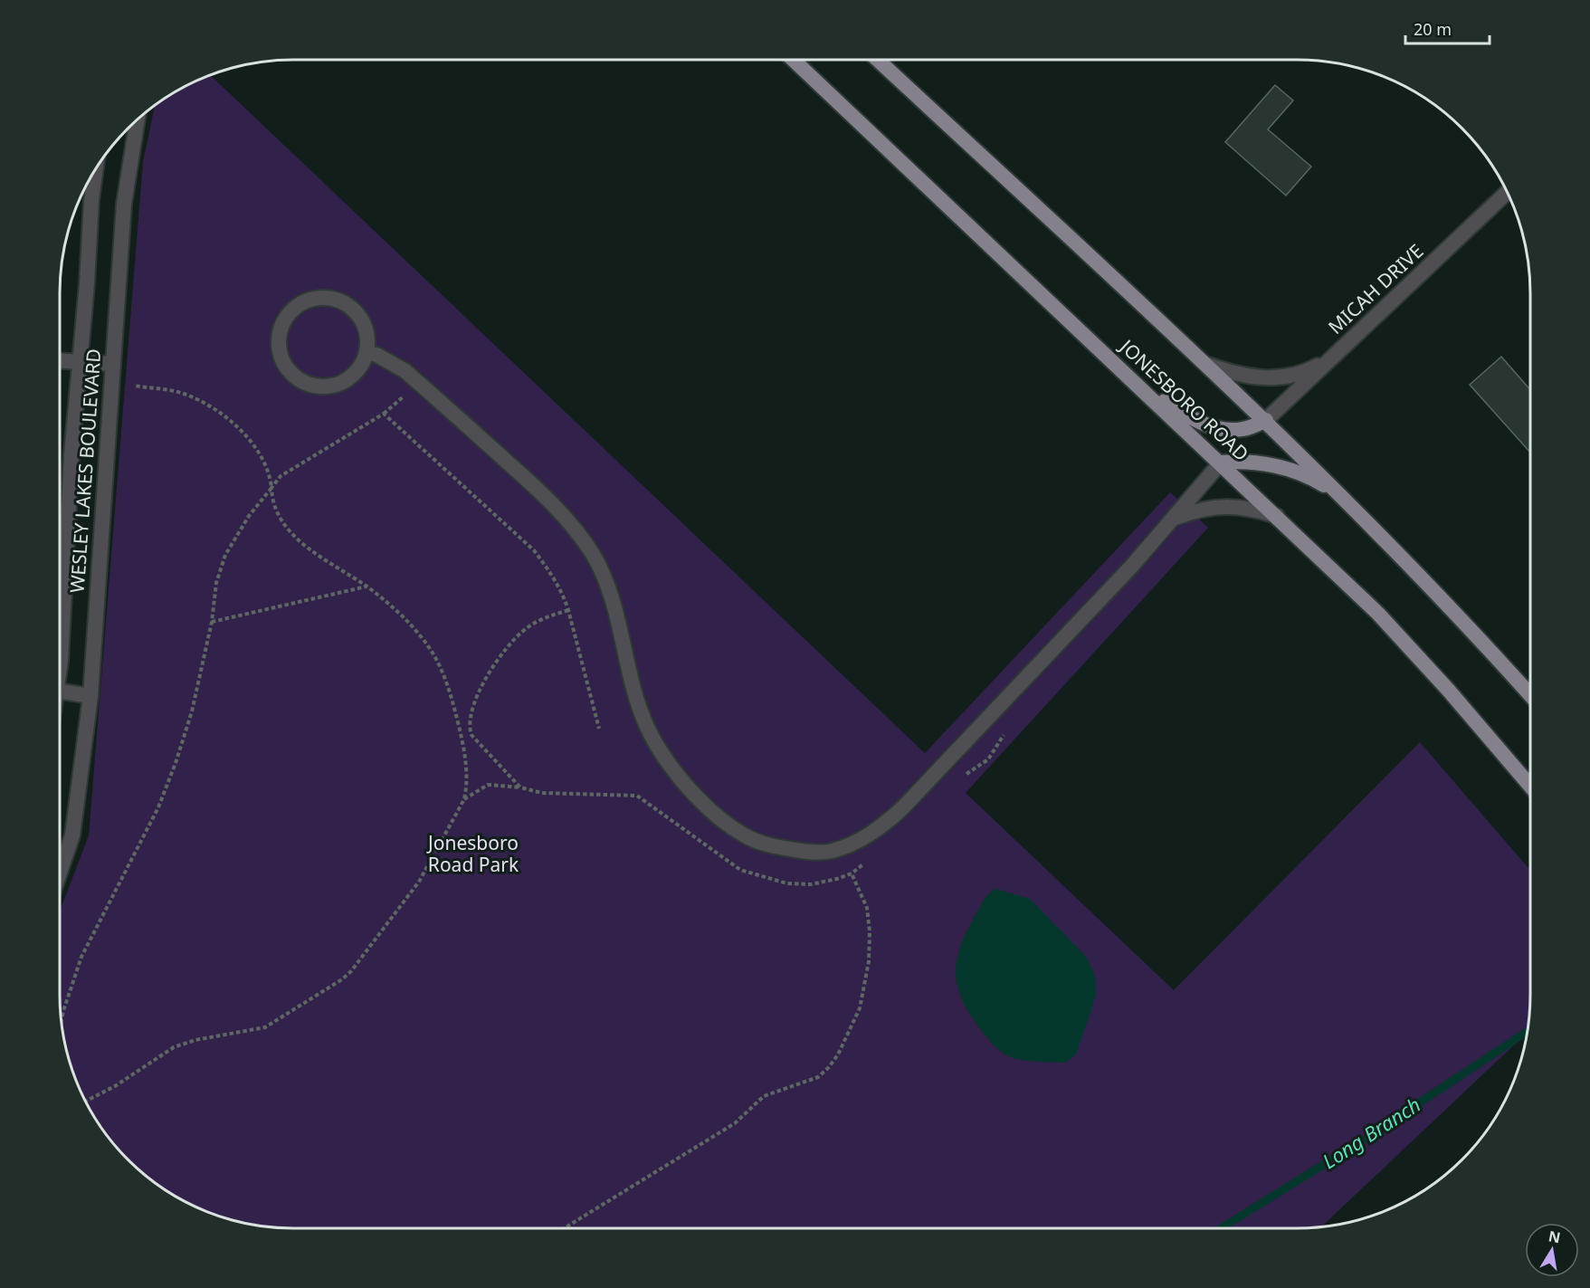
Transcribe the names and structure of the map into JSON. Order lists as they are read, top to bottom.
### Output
{
  "streets": {
    "main road": ["JONESBORO ROAD"],
    "street": ["MICAH DRIVE", "WESLEY LAKES BOULEVARD"]
  },
  "water": ["Long Branch"],
  "parks": ["Jonesboro Road Park"],
  "scale_bar": "20 m",
  "north": "top"
}
